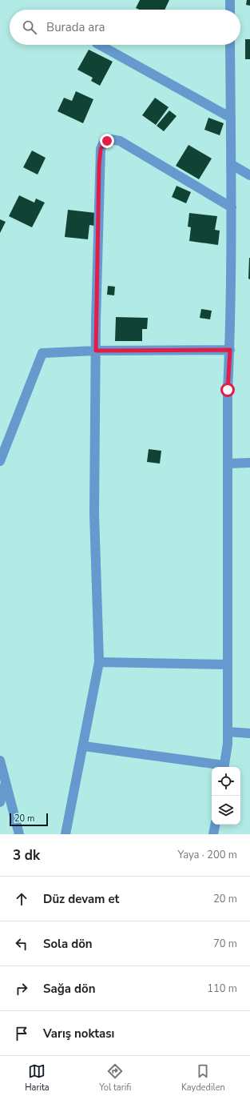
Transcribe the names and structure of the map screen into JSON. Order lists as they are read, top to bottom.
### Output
{
  "scale_bar": "20 m",
  "page": {
    "search": "Burada ara",
    "scale": "20 m",
    "heading": ["3 dk", "Yaya · 200 m"],
    "list": [
      ["Düz devam et", "20 m"],
      ["Sola dön", "70 m"],
      ["Sağa dön", "110 m"],
      "Varış noktası"
    ],
    "nav": ["Harita", "Yol tarifi", "Kaydedilen"]
  }
}
